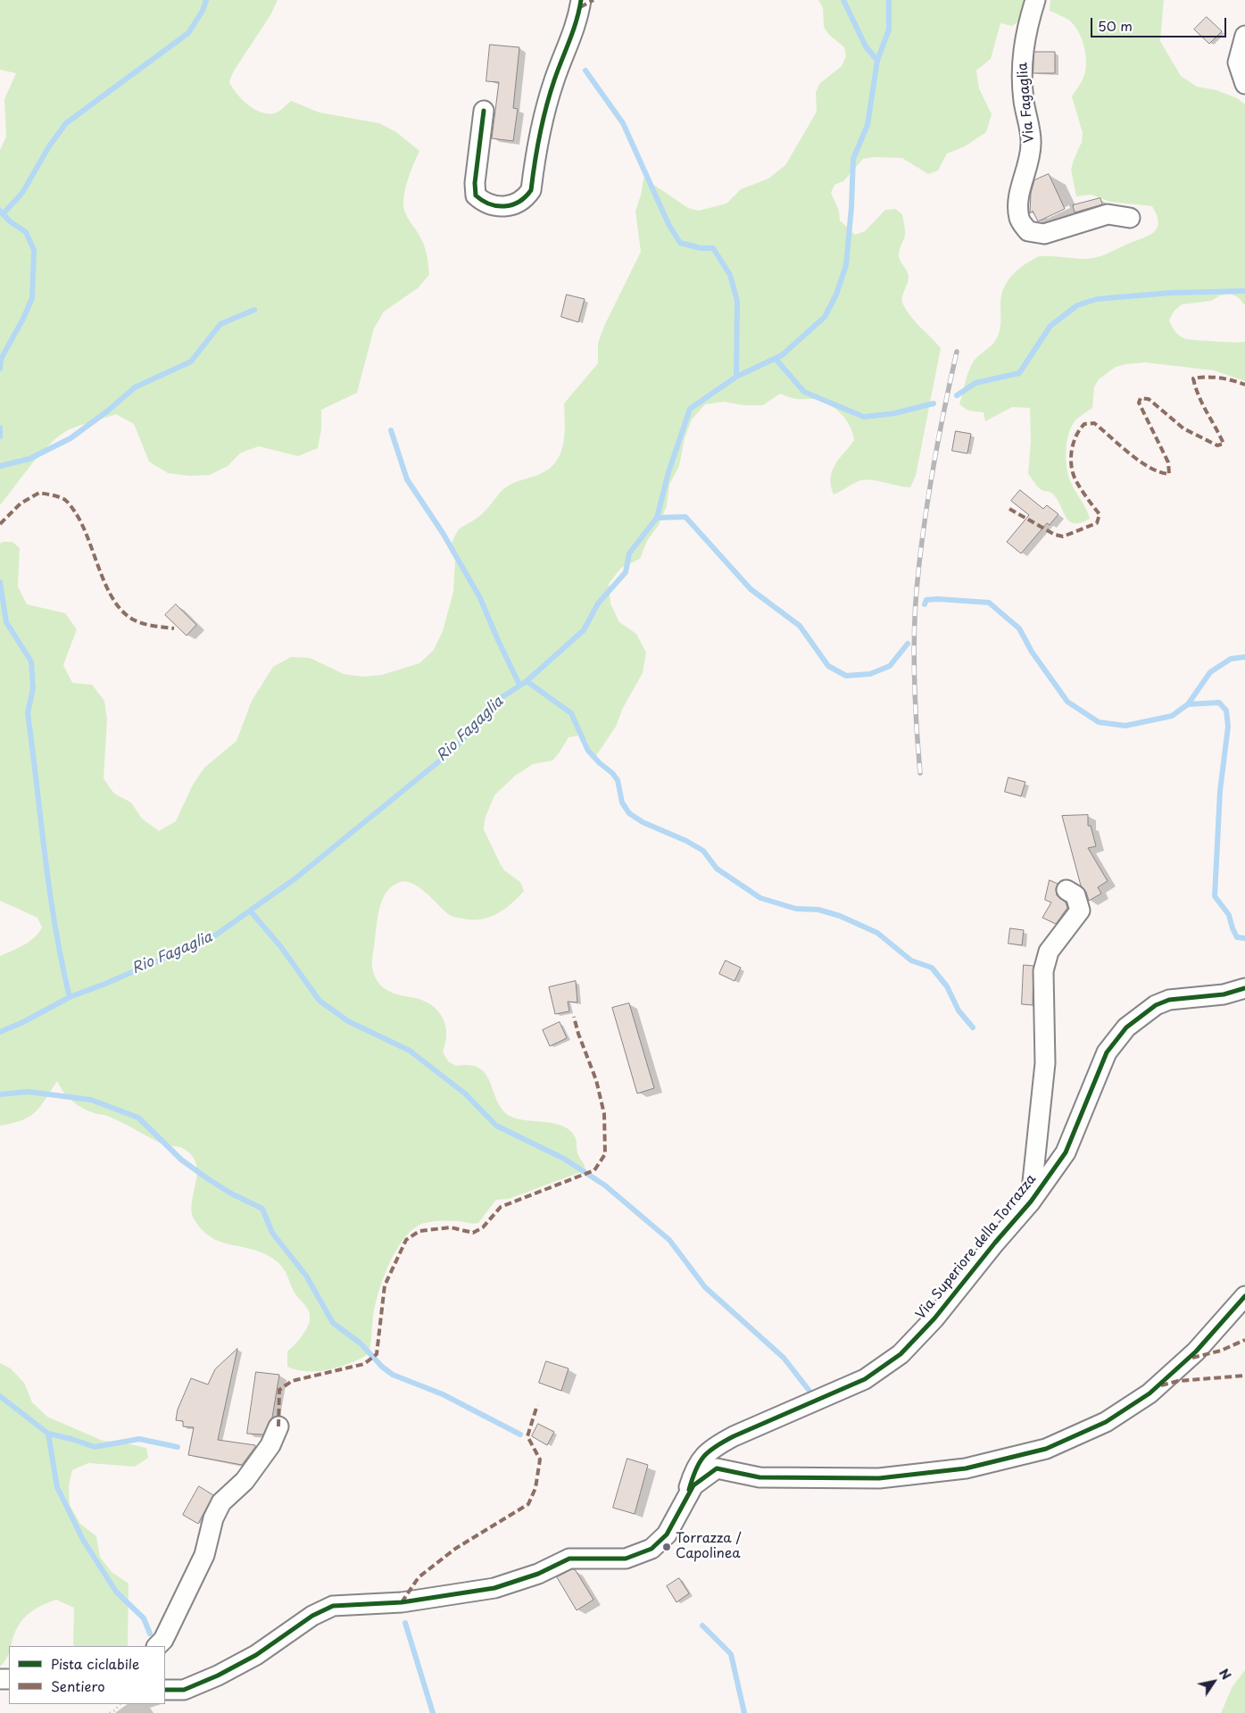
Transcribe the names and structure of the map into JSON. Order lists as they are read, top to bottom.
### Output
{
  "streets": {
    "street": ["Via Fagaglia", "Via Superiore della Torrazza"]
  },
  "water": ["Rio Fagaglia"],
  "places": ["Torrazza / Capolinea"],
  "legend": ["Pista ciclabile", "Sentiero"],
  "scale_bar": "50 m",
  "north": "top right"
}
